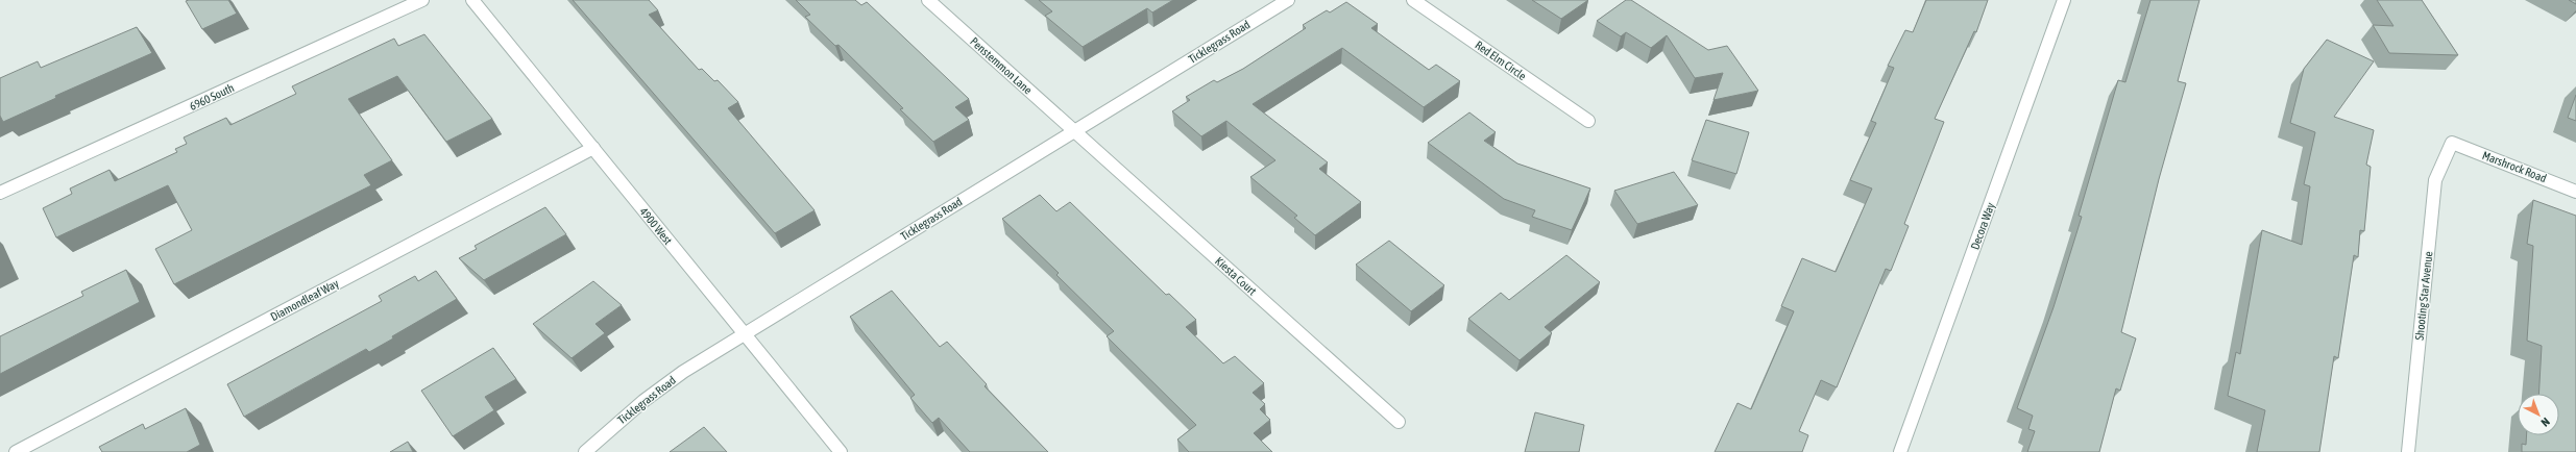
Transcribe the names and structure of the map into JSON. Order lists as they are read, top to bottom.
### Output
{
  "streets": {
    "street": [
      "Ticklegrass Road",
      "Red Elm Circle",
      "Penstemmon Lane",
      "6960 South",
      "Marshrock Road",
      "4900 West",
      "Decora Way",
      "Kiesta Court",
      "Shooting Star Avenue",
      "Diamondleaf Way"
    ]
  },
  "crossings": [
    ["Ticklegrass Road", "Penstemmon Lane"],
    ["Ticklegrass Road", "4900 West"],
    ["Ticklegrass Road", "Kiesta Court"],
    ["Penstemmon Lane", "Kiesta Court"],
    ["Marshrock Road", "Shooting Star Avenue"],
    ["4900 West", "Diamondleaf Way"]
  ],
  "north": "bottom right"
}
